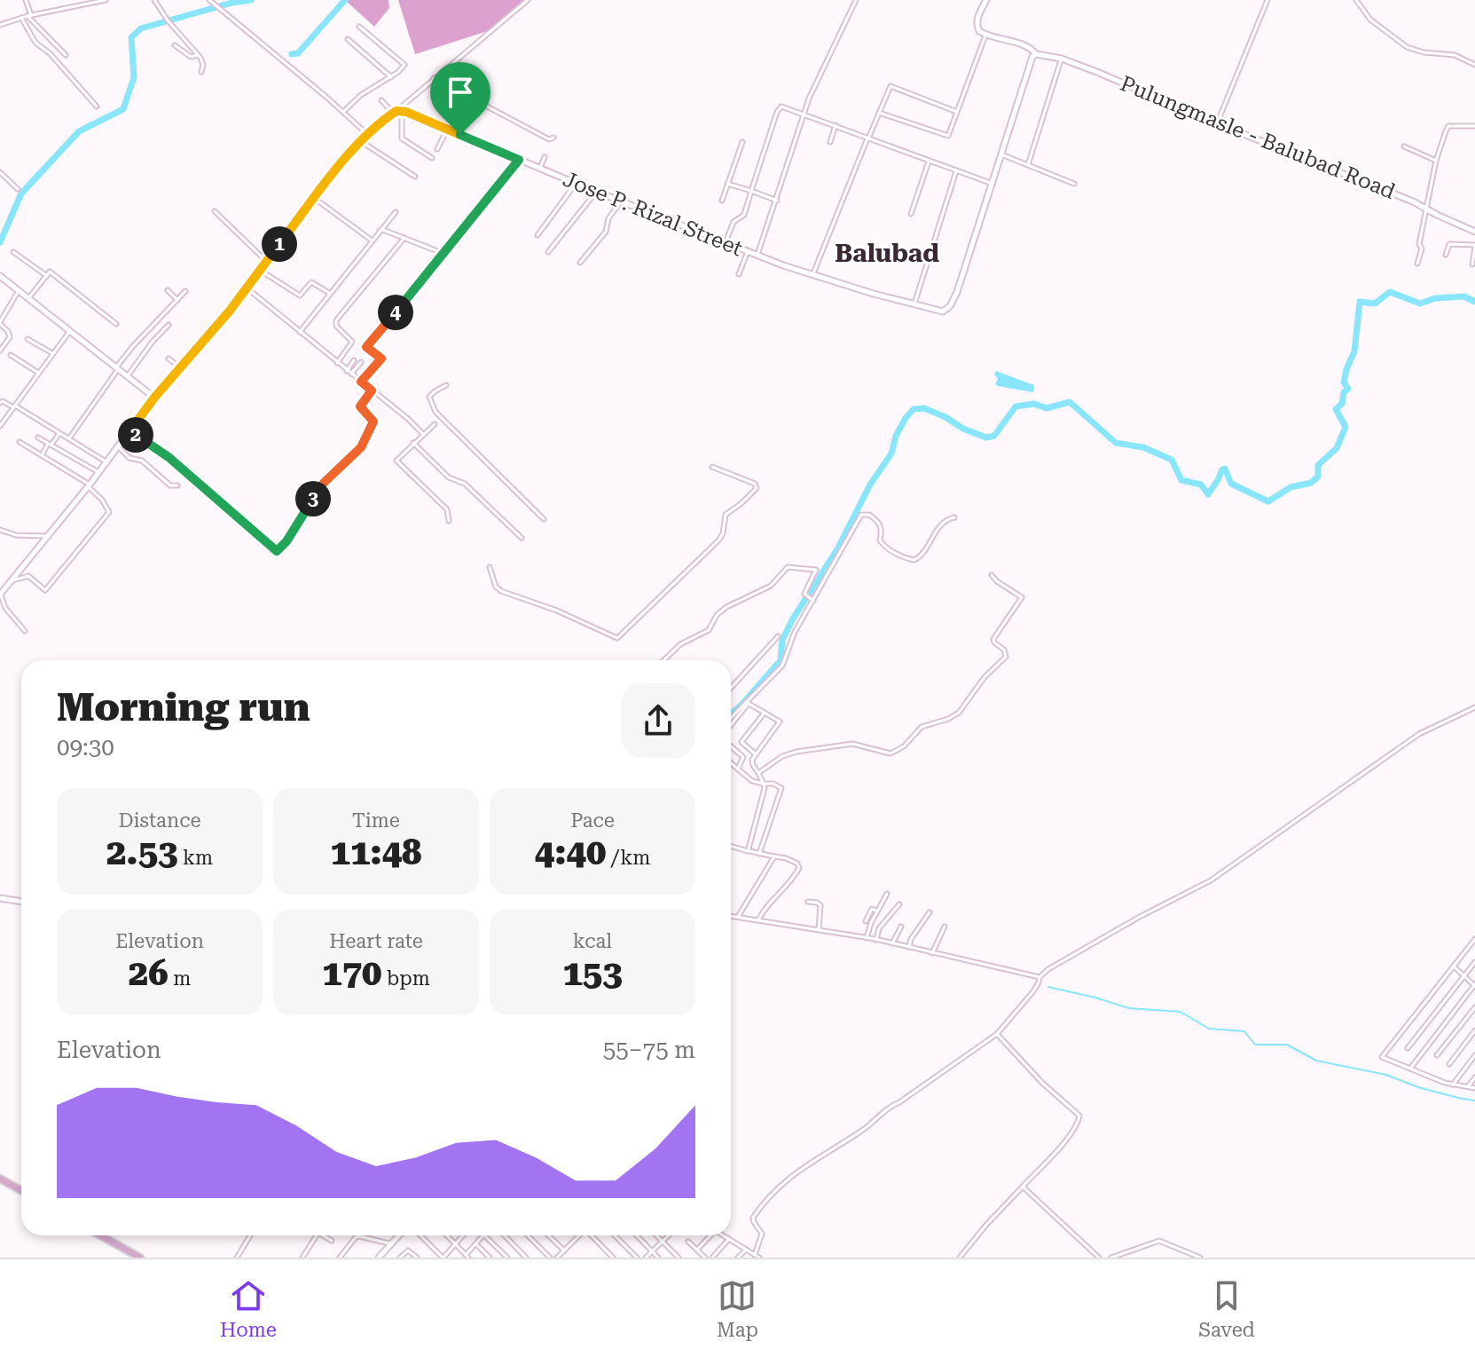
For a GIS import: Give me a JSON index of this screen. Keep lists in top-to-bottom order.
{
  "streets": {
    "street": ["Pulungmasle - Balubad Road", "Jose P. Rizal Street"]
  },
  "crossings": [
    ["Pulungmasle - Balubad Road", "Jose P. Rizal Street"]
  ],
  "districts": ["Balubad"],
  "page": {
    "pins": [
      "1",
      "4",
      "2",
      "3"
    ],
    "heading": ["Morning run", "09:30"],
    "stats": [
      ["Distance", "2.53 km"],
      ["Time", "11:48"],
      ["Pace", "4:40 /km"],
      ["Elevation", "26 m"],
      ["Heart rate", "170 bpm"],
      ["kcal", "153"]
    ],
    "chart": ["Elevation", "55–75 m"],
    "tabs": ["Home", "Map", "Saved"]
  }
}
